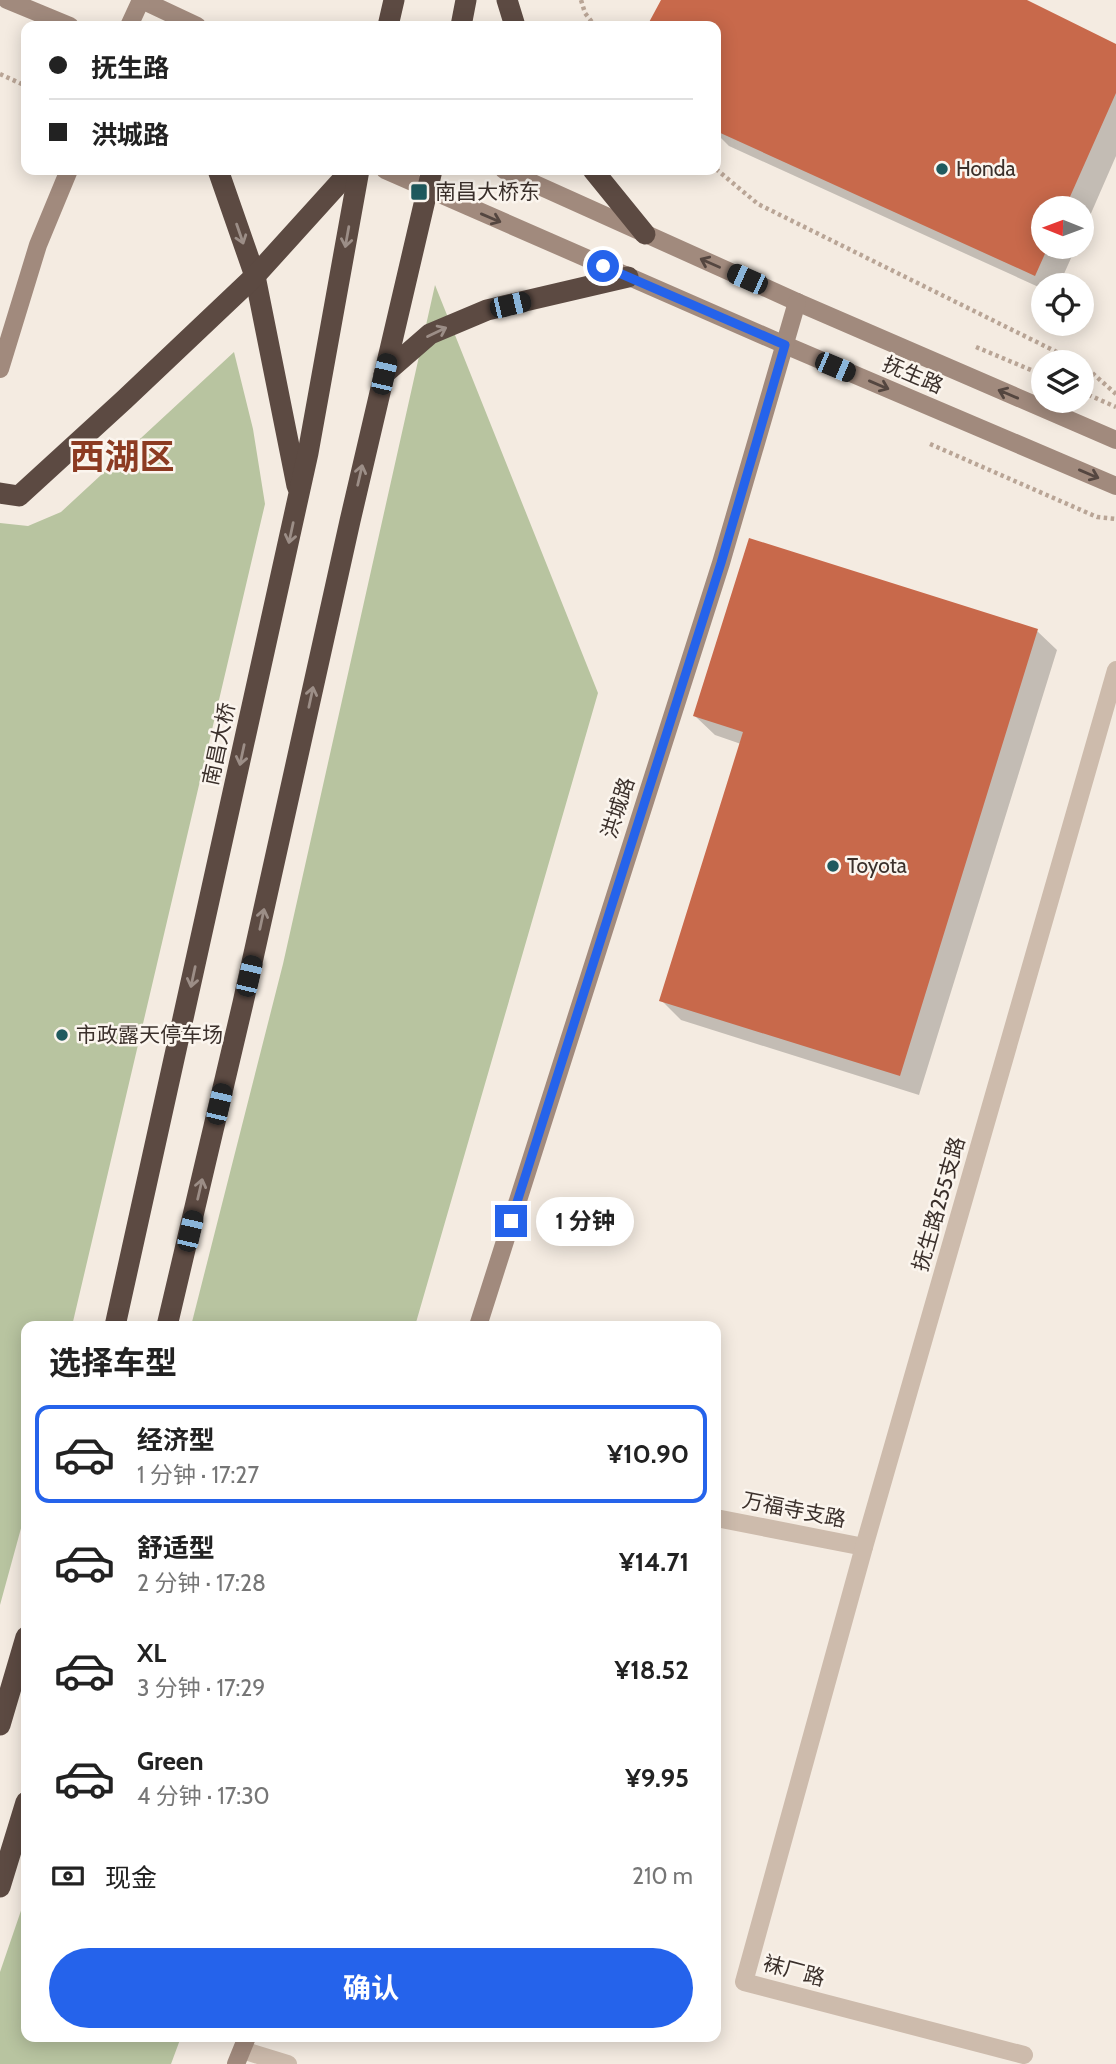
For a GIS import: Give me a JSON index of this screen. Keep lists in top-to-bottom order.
{
  "streets": {
    "highway": ["南昌大桥"],
    "main road": ["抚生路", "洪城路"],
    "street": ["抚生路255支路", "万福寺支路", "袜厂路"]
  },
  "crossings": [
    ["抚生路", "洪城路"],
    ["抚生路255支路", "万福寺支路"],
    ["抚生路255支路", "袜厂路"]
  ],
  "districts": ["西湖区"],
  "places": {
    "other": ["Honda", "Toyota", "市政露天停车场"],
    "transit": ["南昌大桥东"]
  },
  "north": "left",
  "page": {
    "banner": ["抚生路", "洪城路"],
    "bubble": "1 分钟",
    "heading": "选择车型",
    "list": [
      {
        "name": "经济型",
        "note": "1 分钟 · 17:27",
        "value": "¥10.90"
      },
      {
        "name": "舒适型",
        "note": "2 分钟 · 17:28",
        "value": "¥14.71"
      },
      {
        "name": "XL",
        "note": "3 分钟 · 17:29",
        "value": "¥18.52"
      },
      {
        "name": "Green",
        "note": "4 分钟 · 17:30",
        "value": "¥9.95"
      }
    ],
    "pay": ["现金", "210 m"],
    "buttons": "确认"
  }
}
